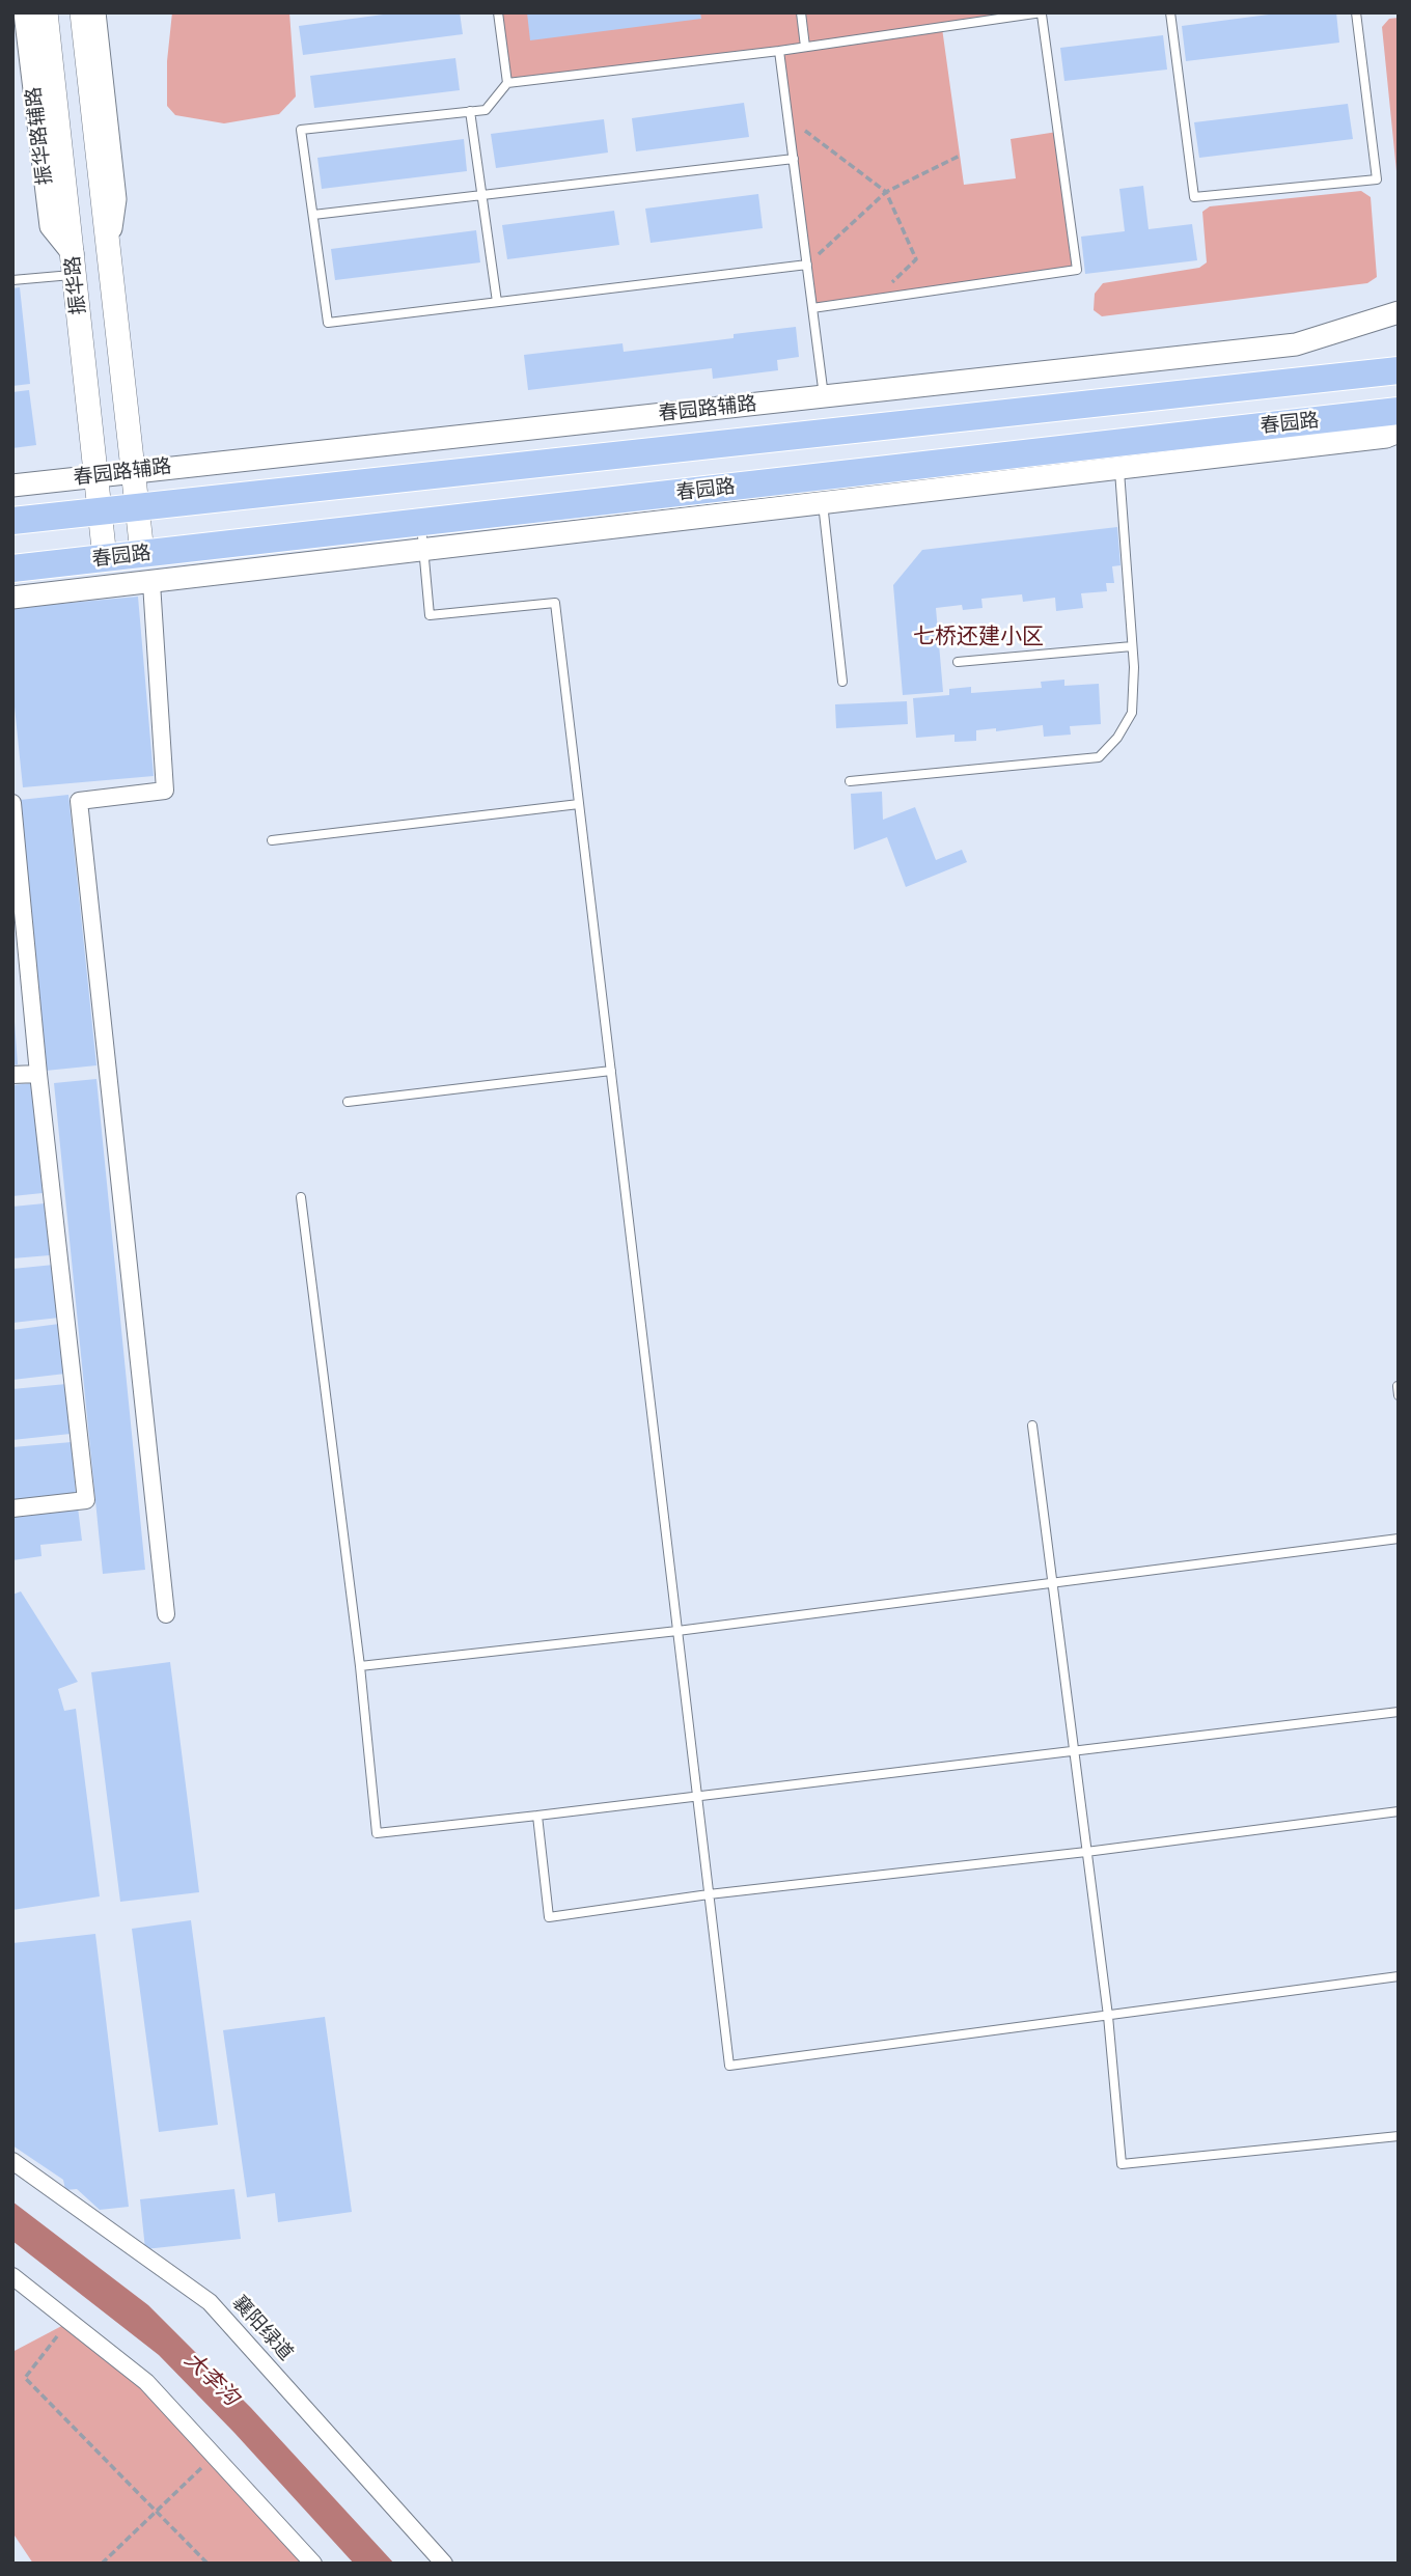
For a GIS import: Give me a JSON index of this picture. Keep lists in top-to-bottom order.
{
  "streets": {
    "main road": ["振华路", "春园路"],
    "street": ["振华路辅路", "春园路辅路", "襄阳绿道"]
  },
  "crossings": [
    ["振华路辅路", "振华路"],
    ["振华路", "春园路辅路"],
    ["振华路", "春园路"]
  ],
  "districts": ["七桥还建小区"],
  "water": ["大李沟"]
}
